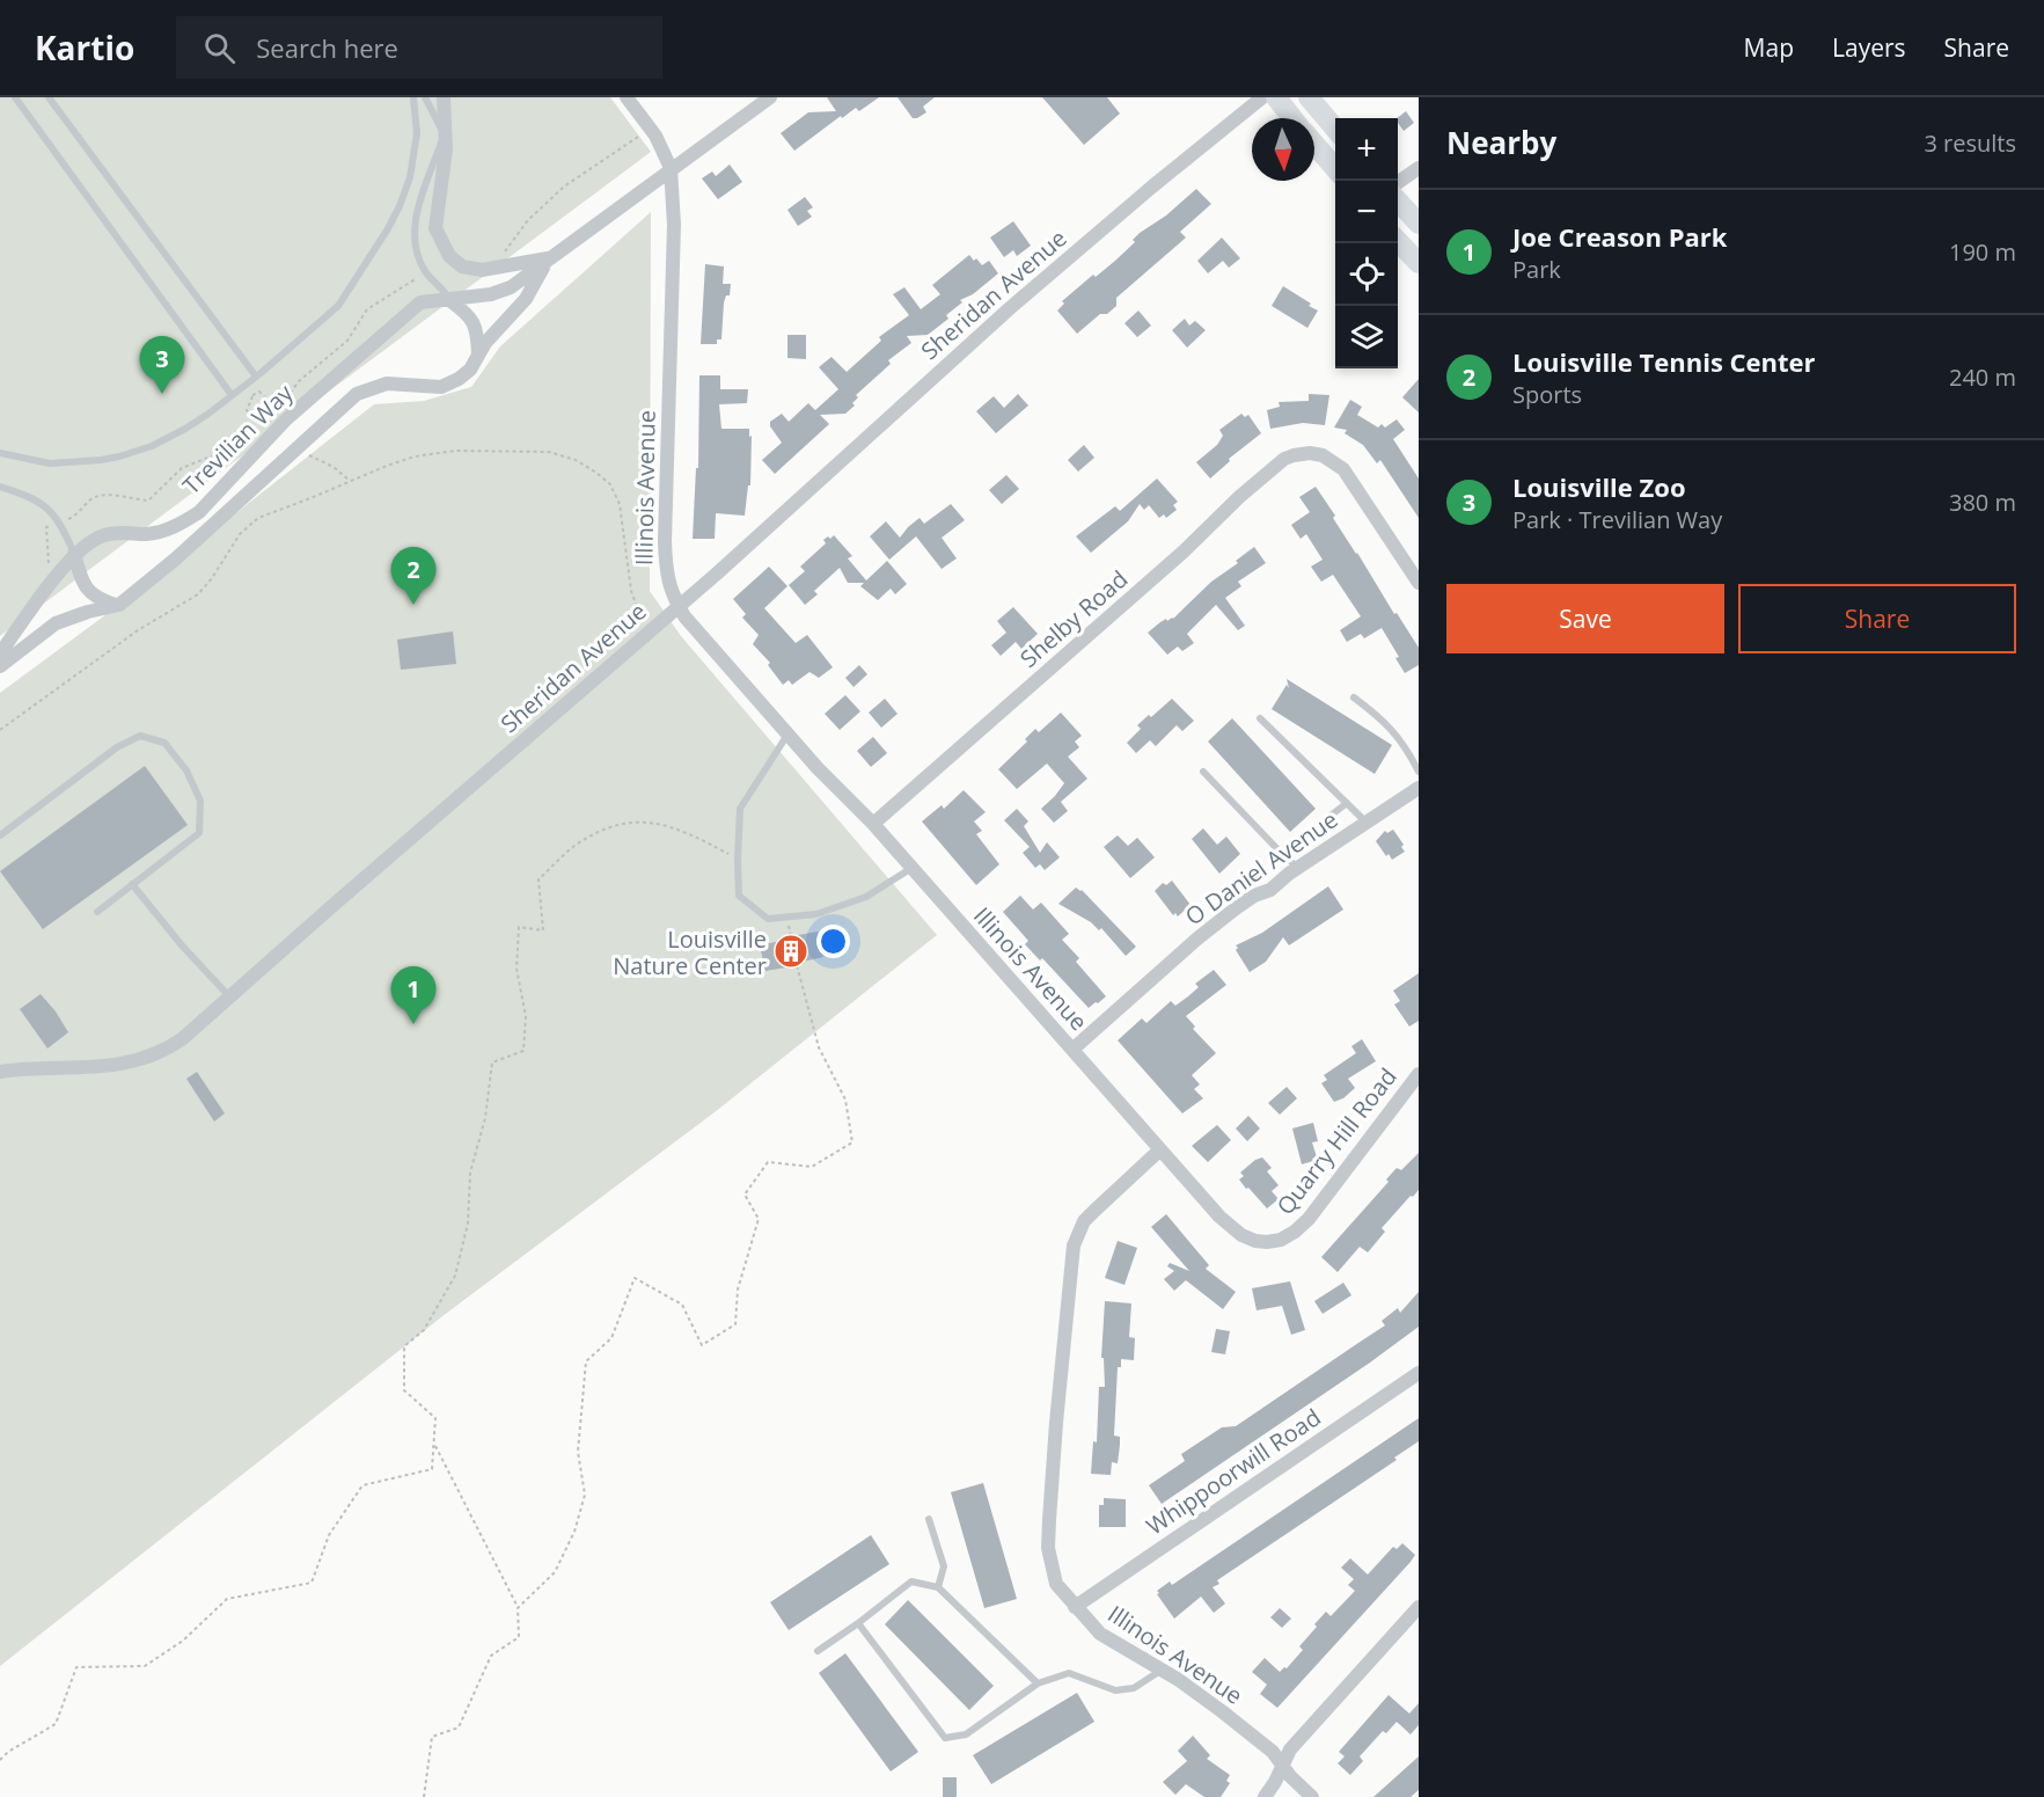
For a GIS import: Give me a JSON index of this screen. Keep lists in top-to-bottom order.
{
  "streets": {
    "street": [
      "Sheridan Avenue",
      "Trevilian Way",
      "Illinois Avenue",
      "Shelby Road",
      "O Daniel Avenue",
      "Quarry Hill Road",
      "Whippoorwill Road"
    ]
  },
  "crossings": [
    ["Sheridan Avenue", "Illinois Avenue"],
    ["Trevilian Way", "Illinois Avenue"],
    ["Illinois Avenue", "Shelby Road"],
    ["Illinois Avenue", "O Daniel Avenue"],
    ["Illinois Avenue", "Quarry Hill Road"],
    ["Illinois Avenue", "Whippoorwill Road"]
  ],
  "places": {
    "building": ["Louisville Nature Center"]
  },
  "north": "bottom",
  "page": {
    "header": "Kartio",
    "search": "Search here",
    "nav": ["Map", "Layers", "Share"],
    "heading": ["Nearby", "3 results"],
    "map_buttons": ["+", "−"],
    "list": [
      {
        "mark": "1",
        "name": "Joe Creason Park",
        "note": "Park",
        "value": "190 m"
      },
      {
        "mark": "2",
        "name": "Louisville Tennis Center",
        "note": "Sports",
        "value": "240 m"
      },
      {
        "mark": "3",
        "name": "Louisville Zoo",
        "note": "Park · Trevilian Way",
        "value": "380 m"
      }
    ],
    "pins": ["3", "2", "1"],
    "buttons": ["Save", "Share"]
  }
}
